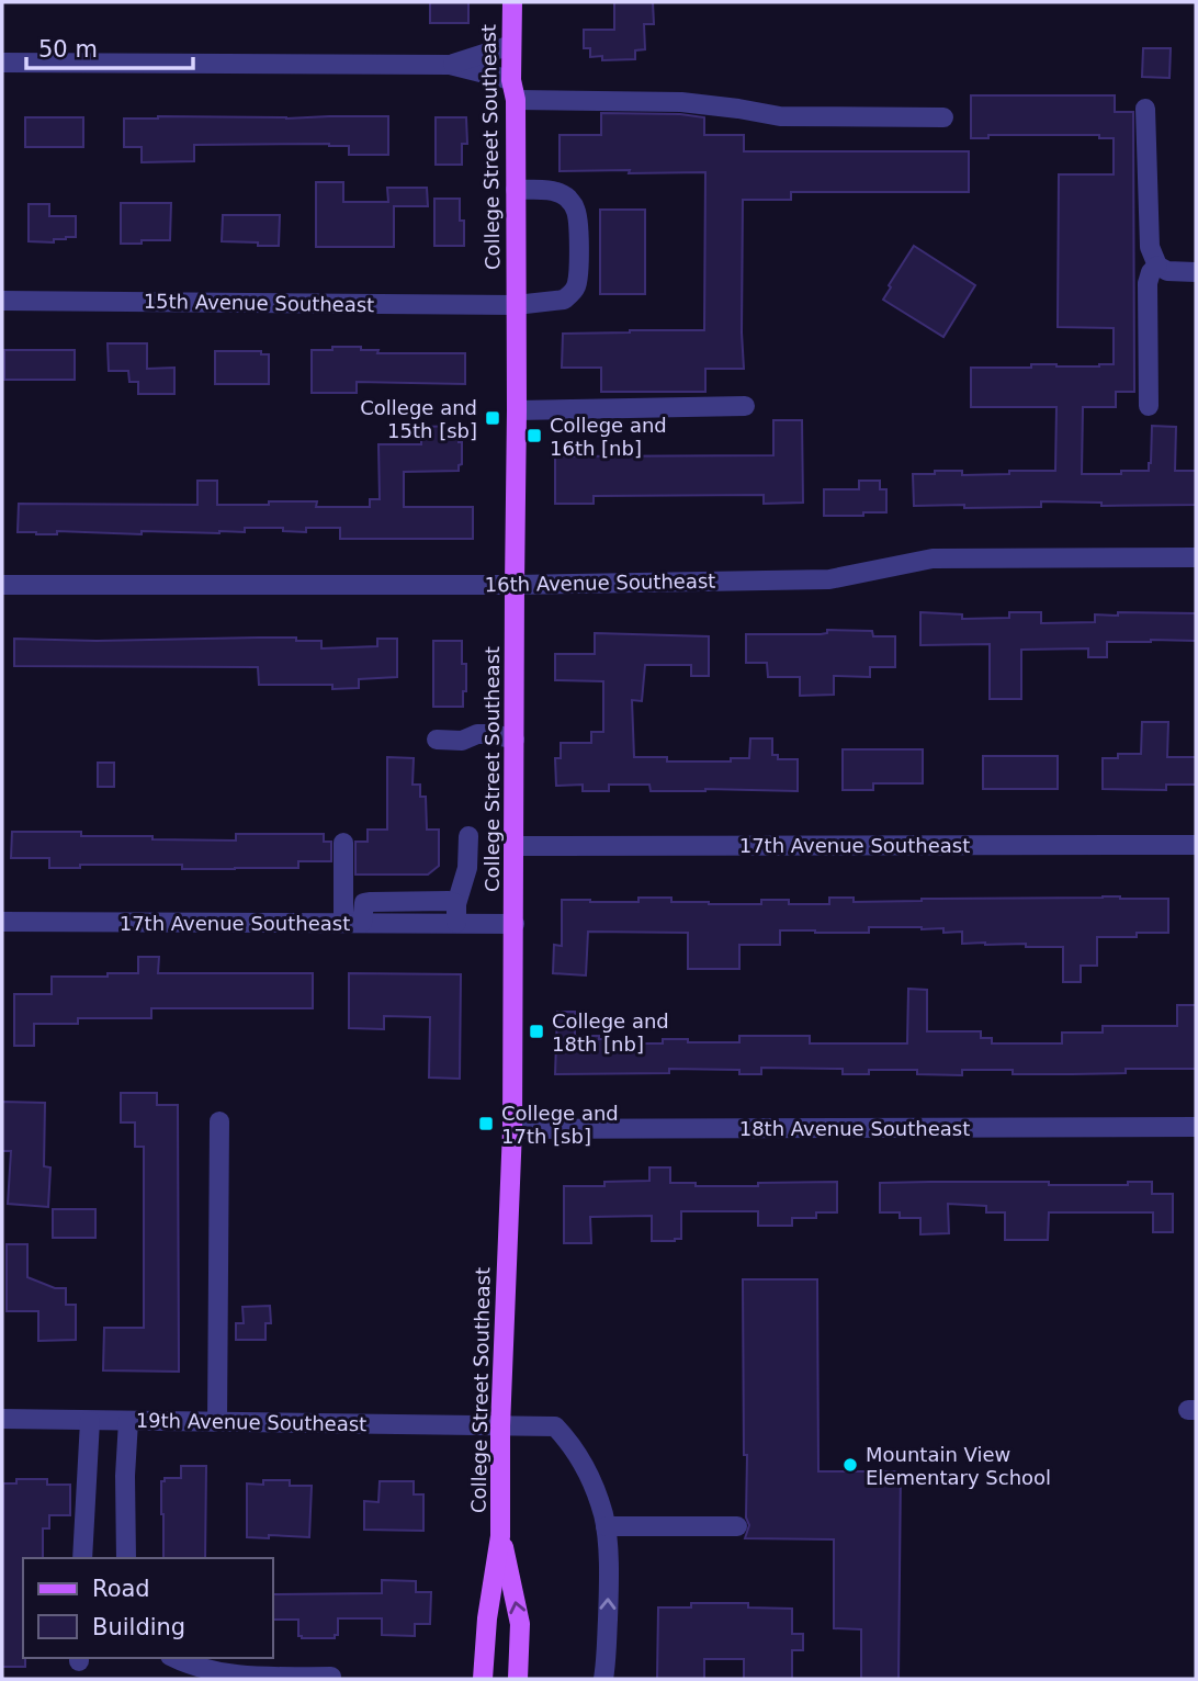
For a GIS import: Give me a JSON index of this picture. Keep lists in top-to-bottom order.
{
  "streets": {
    "main road": ["College Street Southeast"],
    "street": [
      "15th Avenue Southeast",
      "16th Avenue Southeast",
      "17th Avenue Southeast",
      "18th Avenue Southeast",
      "19th Avenue Southeast"
    ]
  },
  "crossings": [
    ["College Street Southeast", "15th Avenue Southeast"],
    ["College Street Southeast", "16th Avenue Southeast"],
    ["College Street Southeast", "17th Avenue Southeast"],
    ["College Street Southeast", "18th Avenue Southeast"],
    ["College Street Southeast", "19th Avenue Southeast"]
  ],
  "places": {
    "transit": [
      "College and 15th [sb]",
      "College and 16th [nb]",
      "College and 18th [nb]",
      "College and 17th [sb]"
    ],
    "other": ["Mountain View Elementary School"]
  },
  "legend": ["Road", "Building"],
  "scale_bar": "50 m"
}
